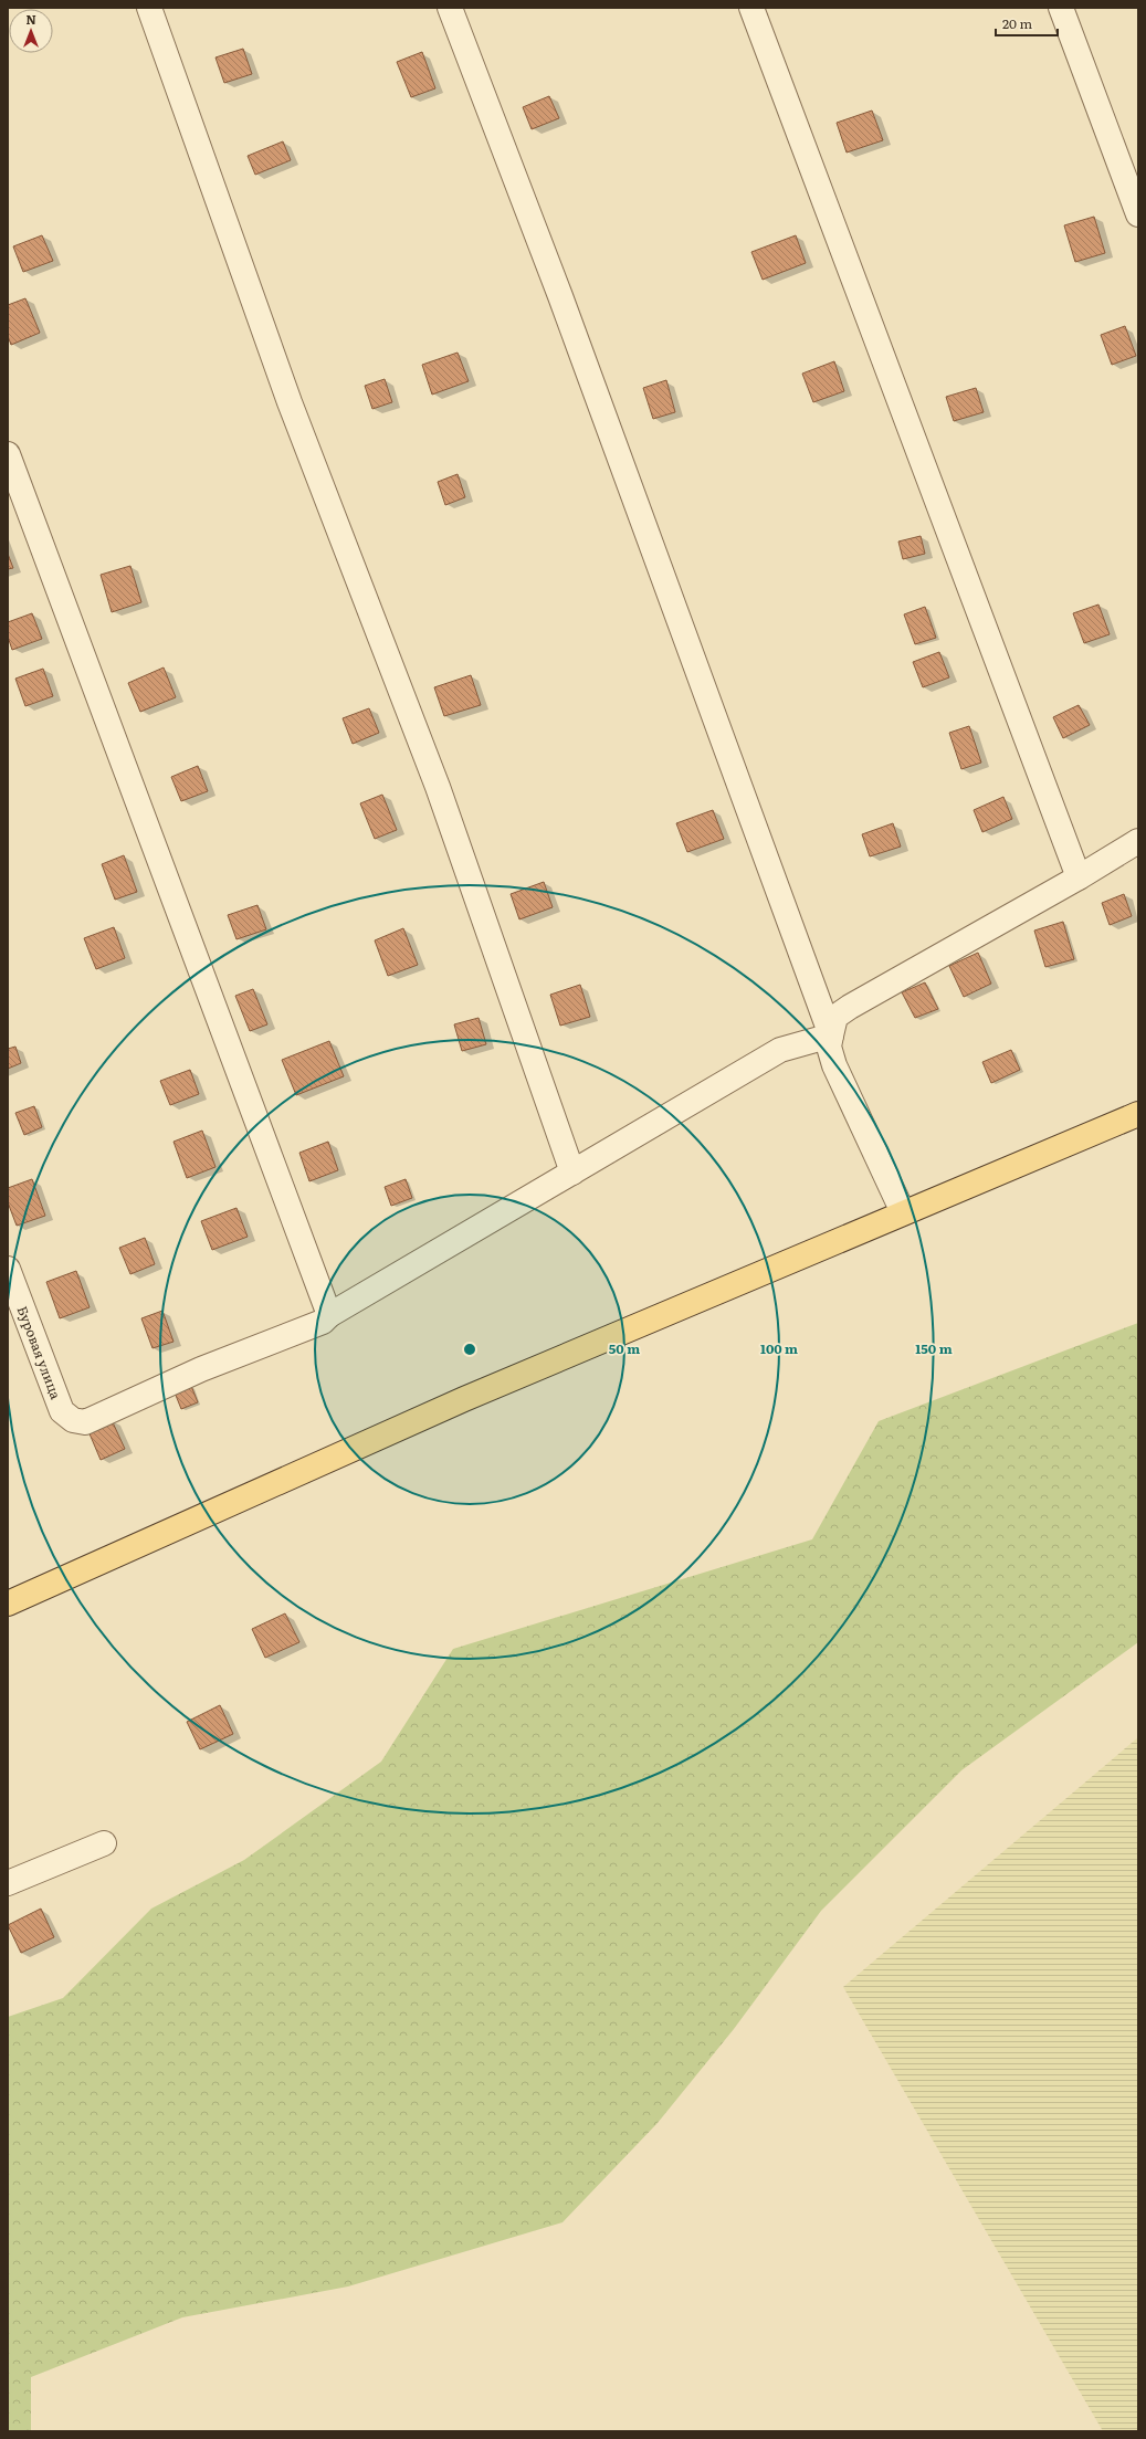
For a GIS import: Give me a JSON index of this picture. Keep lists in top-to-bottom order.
{
  "streets": {
    "street": ["Буровая улица"]
  },
  "scale_bar": "20 m",
  "north": "top",
  "rings": ["50 m", "100 m", "150 m"]
}
